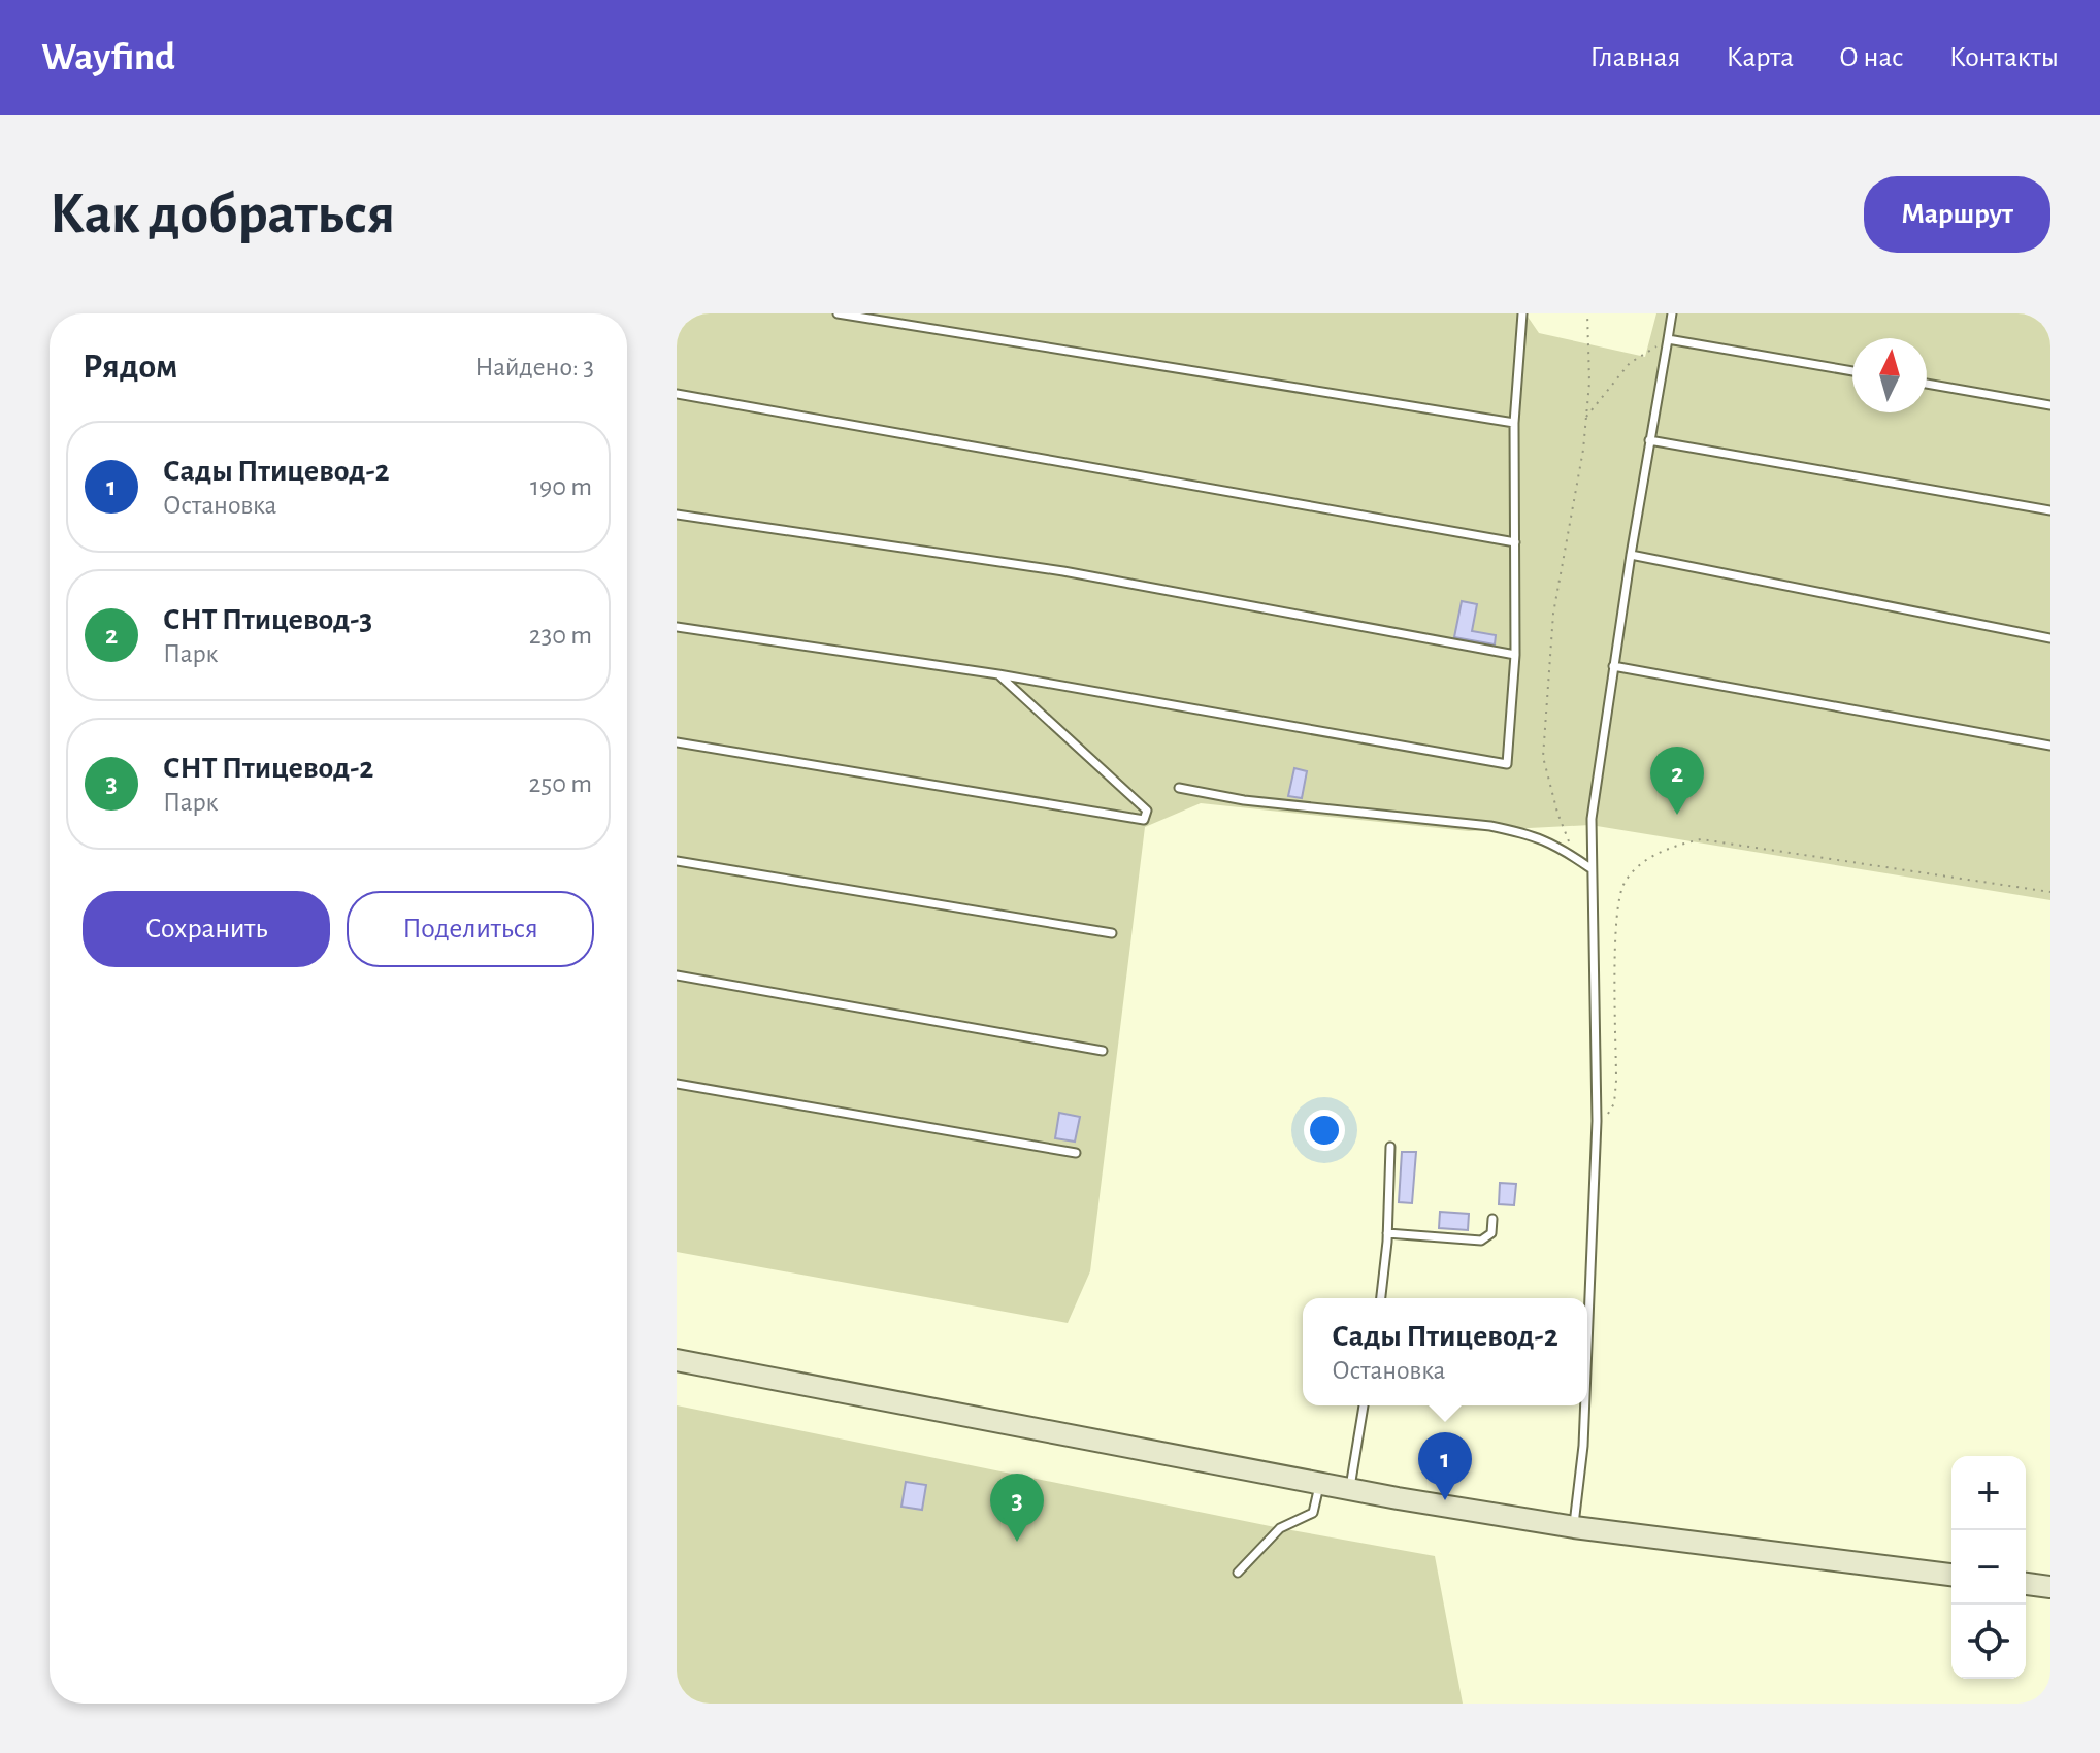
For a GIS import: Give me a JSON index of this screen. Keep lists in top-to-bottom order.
{
  "north": "top",
  "page": {
    "header": "Wayfind",
    "nav": [
      "Главная",
      "Карта",
      "О нас",
      "Контакты"
    ],
    "buttons": [
      "Маршрут",
      ["Сохранить", "Поделиться"]
    ],
    "title": "Как добраться",
    "heading": ["Рядом", "Найдено: 3"],
    "list": [
      {
        "mark": "1",
        "name": "Сады Птицевод-2",
        "note": "Остановка",
        "value": "190 m"
      },
      {
        "mark": "2",
        "name": "СНТ Птицевод-3",
        "note": "Парк",
        "value": "230 m"
      },
      {
        "mark": "3",
        "name": "СНТ Птицевод-2",
        "note": "Парк",
        "value": "250 m"
      }
    ],
    "pins": ["2", "1", "3"],
    "popup": ["Сады Птицевод-2", "Остановка"],
    "map_buttons": ["+", "−"]
  }
}
